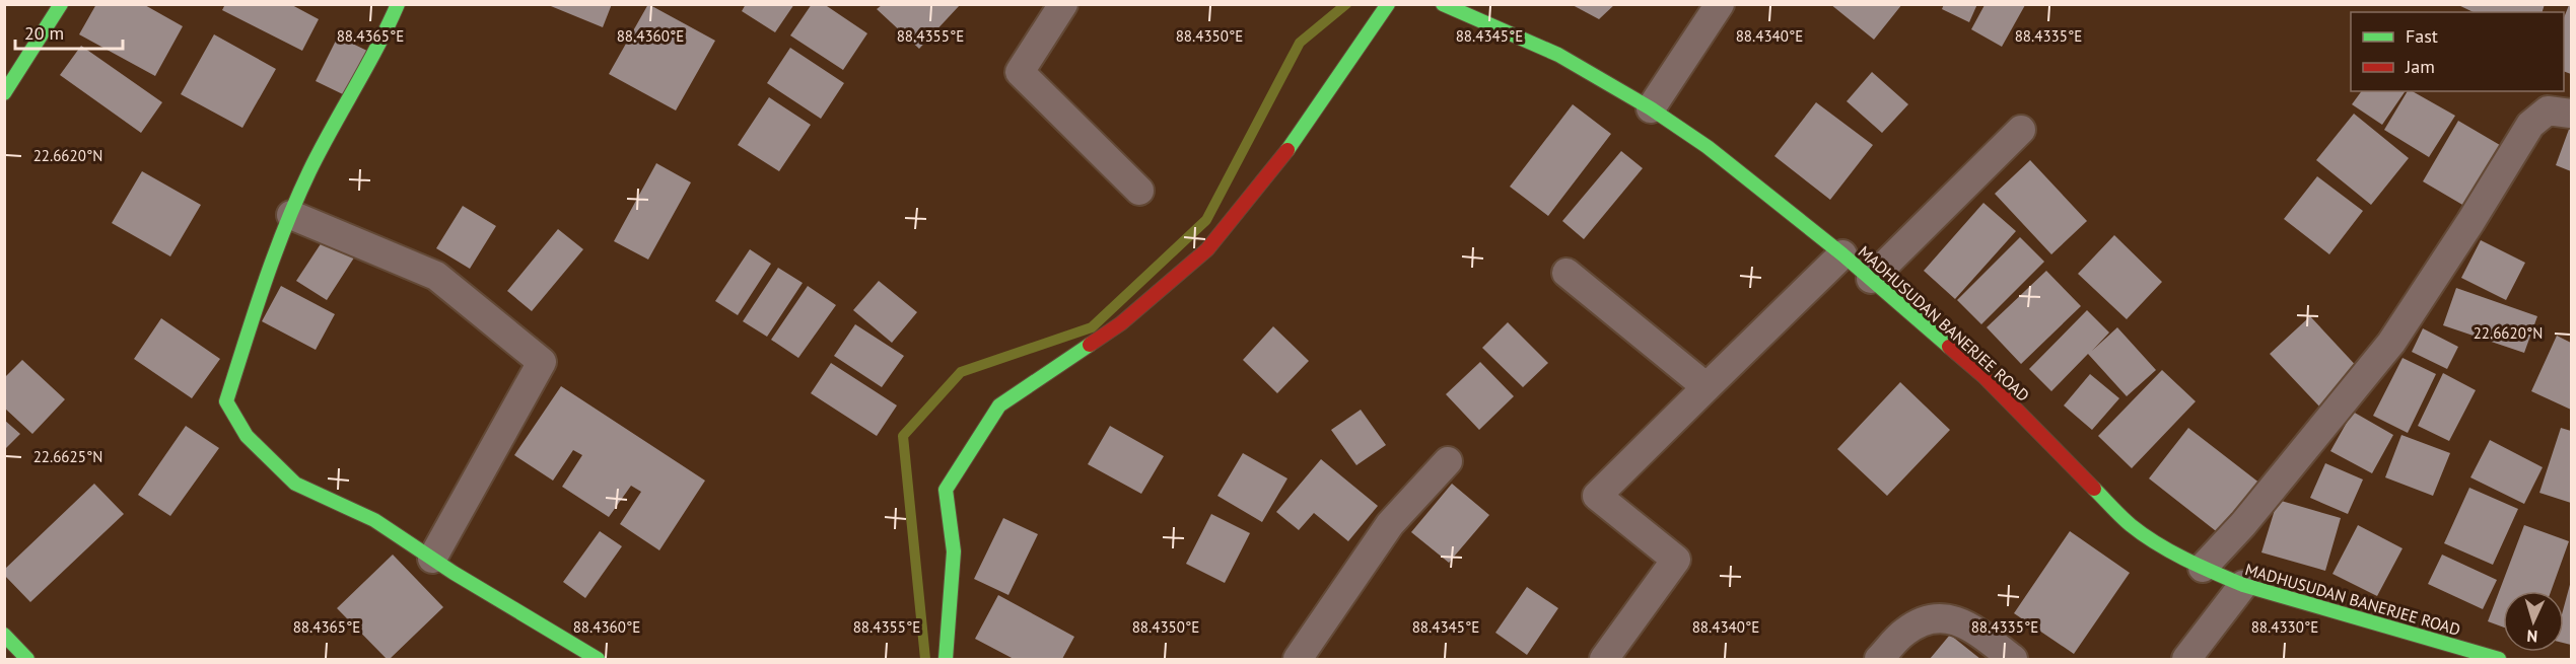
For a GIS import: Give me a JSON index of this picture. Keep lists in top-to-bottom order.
{
  "streets": {
    "street": ["MADHUSUDAN BANERJEE ROAD"]
  },
  "legend": ["Fast", "Jam"],
  "scale_bar": "20 m",
  "north": "bottom",
  "coordinates": [
    "88.4365°E",
    "88.4360°E",
    "88.4355°E",
    "88.4350°E",
    "88.4345°E",
    "88.4340°E",
    "88.4335°E",
    "22.6620°N",
    "22.6625°N",
    "88.4330°E"
  ]
}
